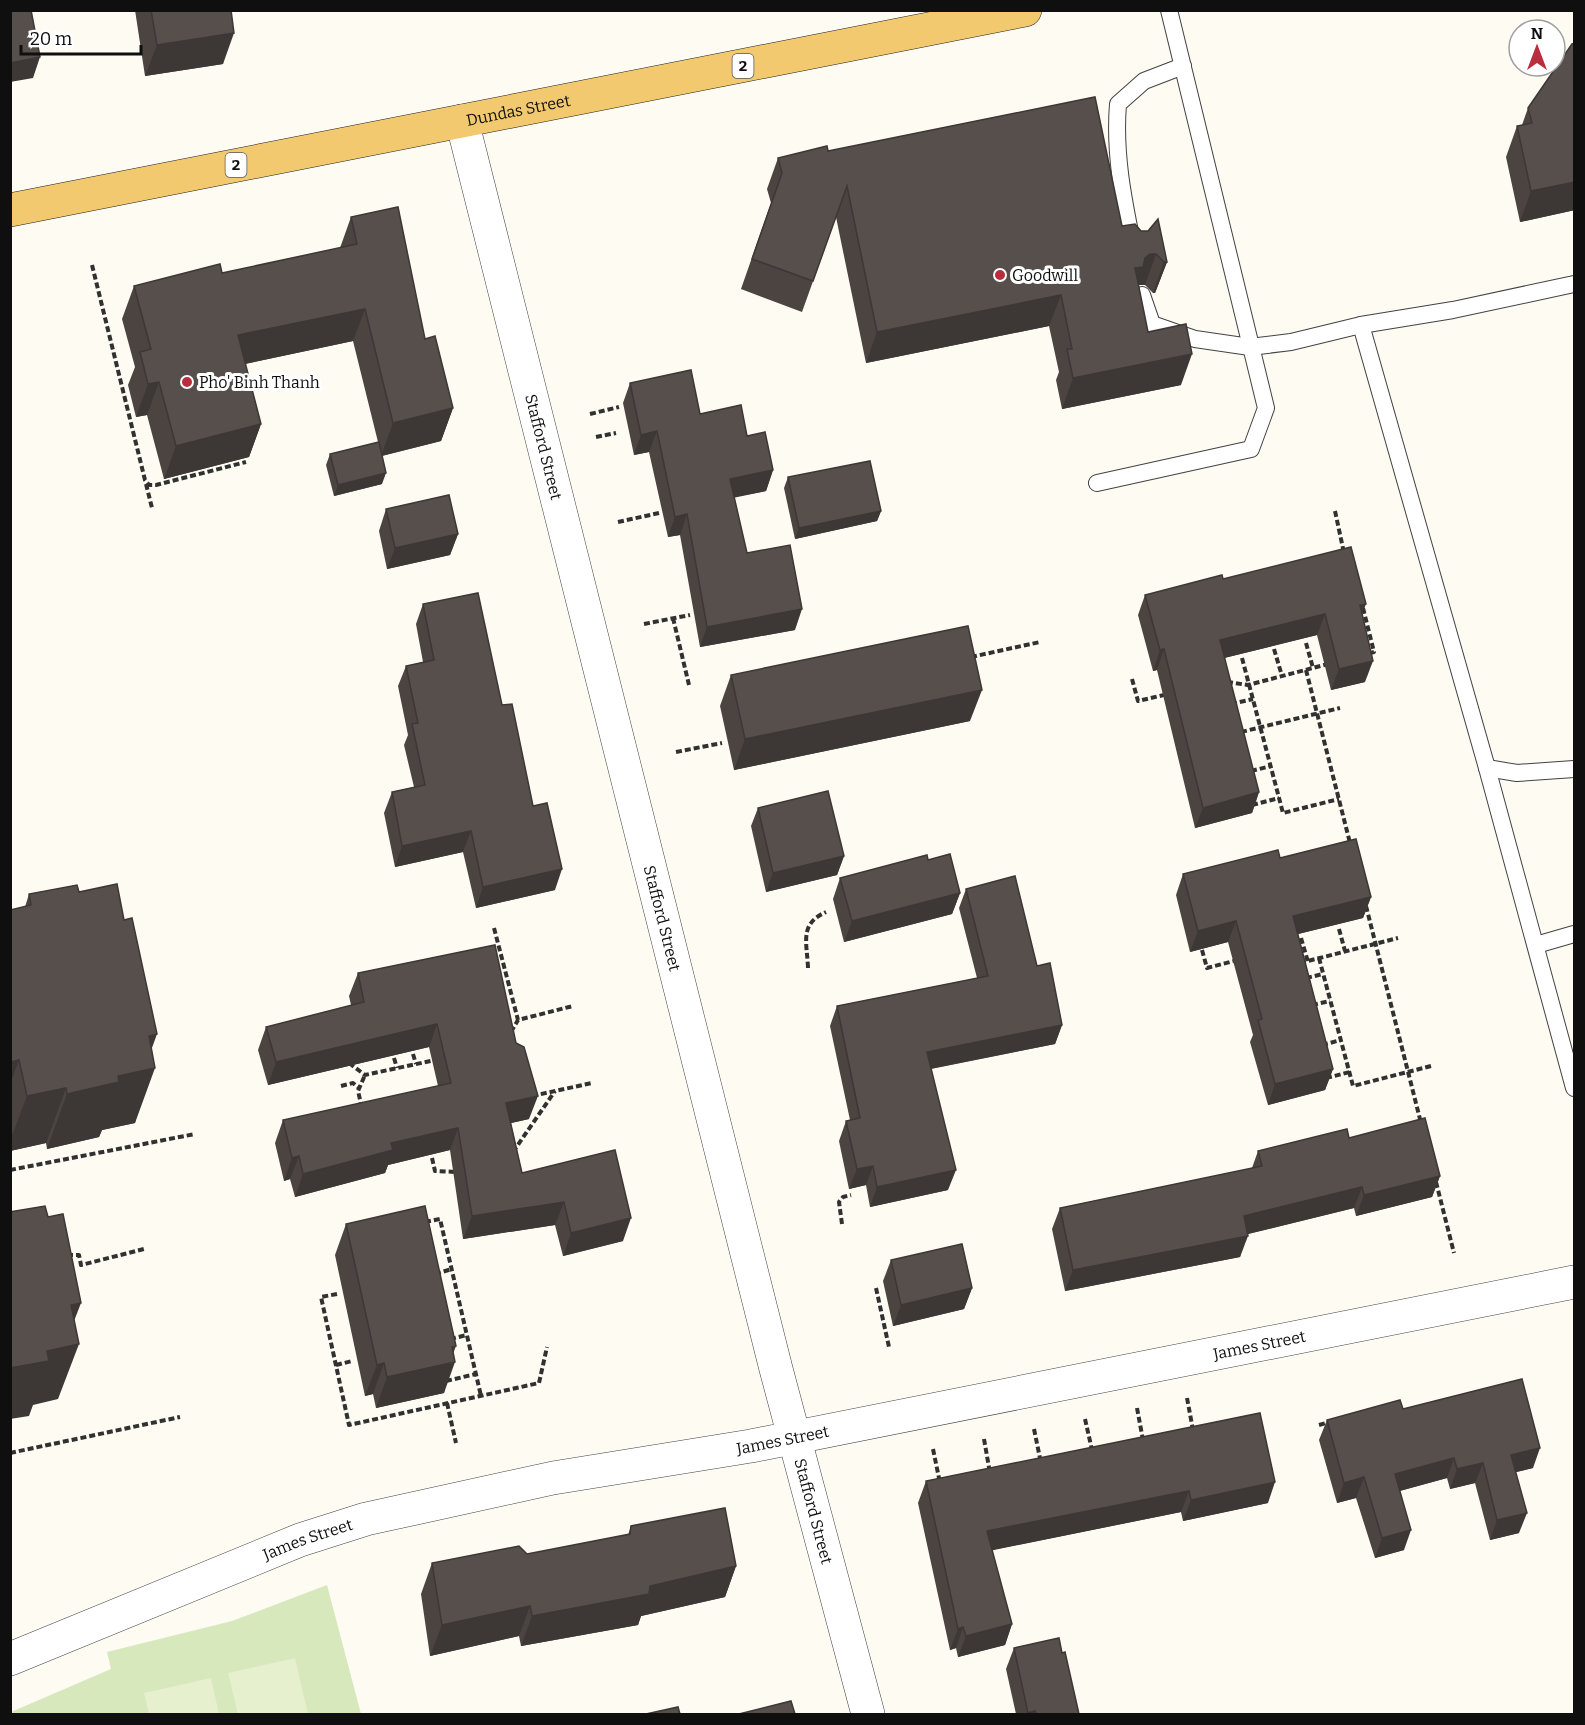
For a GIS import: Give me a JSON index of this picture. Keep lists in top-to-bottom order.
{
  "streets": {
    "main road": ["2", "Dundas Street"],
    "street": ["Stafford Street", "James Street"]
  },
  "crossings": [
    ["Dundas Street", "Stafford Street"],
    ["Stafford Street", "James Street"]
  ],
  "places": ["Goodwill", "Pho' Binh Thanh"],
  "scale_bar": "20 m",
  "north": "top"
}
